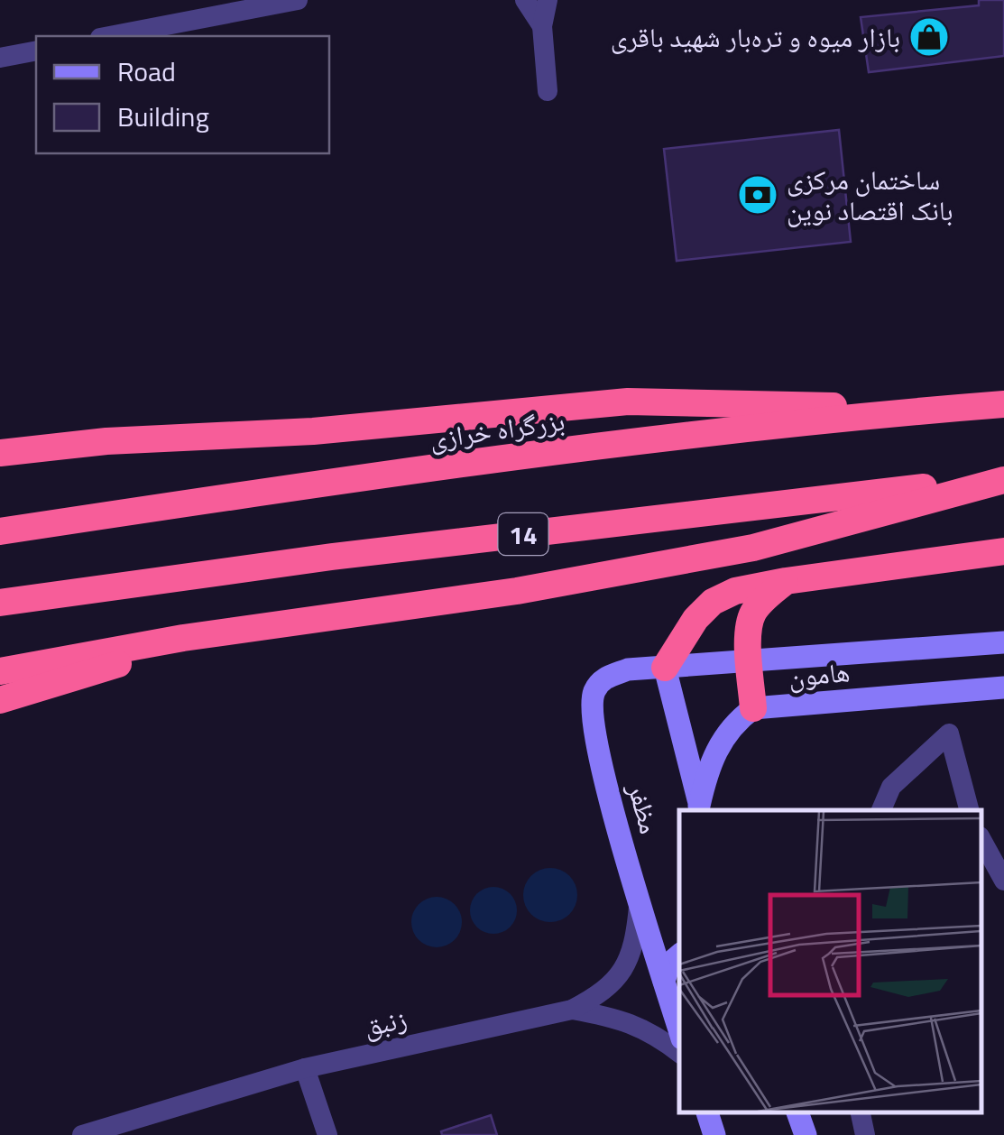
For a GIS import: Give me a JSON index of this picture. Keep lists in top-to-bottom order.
{
  "streets": {
    "highway": ["بزرگراه خرازی", "14"],
    "street": ["هامون", "مظفر", "زنبق"]
  },
  "crossings": [
    ["هامون", "مظفر"],
    ["مظفر", "زنبق"]
  ],
  "places": {
    "shop": ["بازار میوه و تره‌بار شهید باقری"],
    "bank": ["ساختمان مرکزی بانک اقتصاد نوین"]
  },
  "legend": ["Road", "Building"]
}
